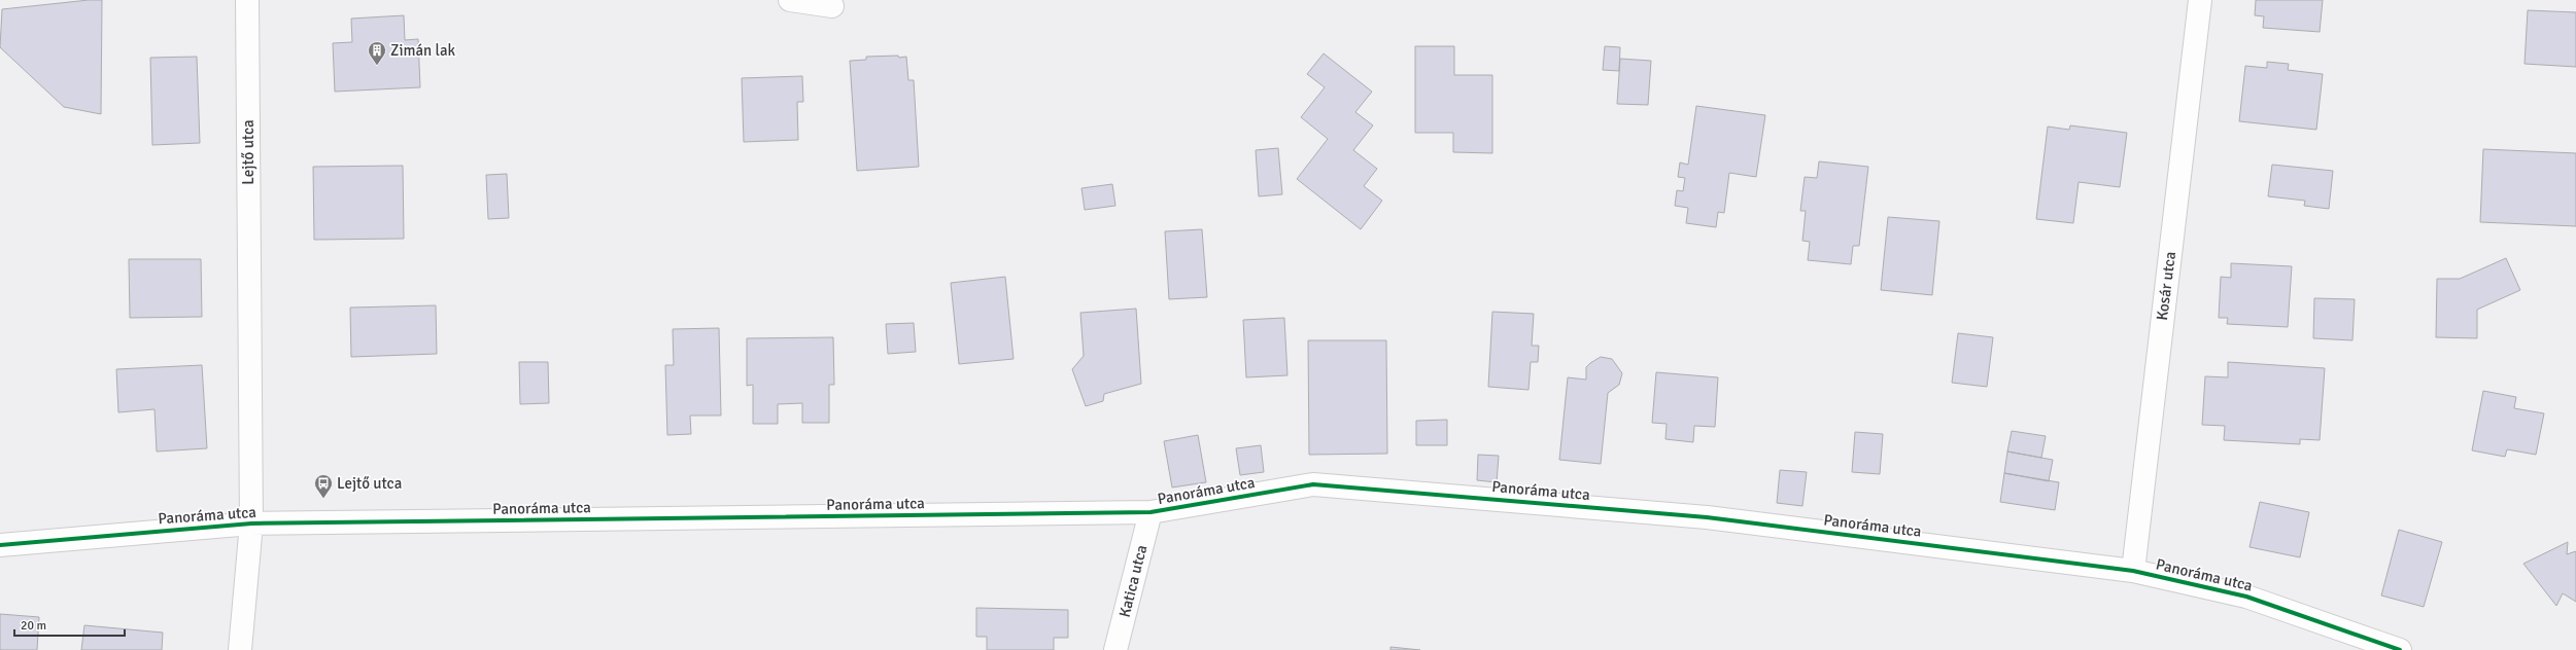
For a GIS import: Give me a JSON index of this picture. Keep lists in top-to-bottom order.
{
  "streets": {
    "street": [
      "Lejtő utca",
      "Kosár utca",
      "Panoráma utca",
      "Katica utca"
    ]
  },
  "crossings": [
    ["Lejtő utca", "Panoráma utca"],
    ["Kosár utca", "Panoráma utca"],
    ["Panoráma utca", "Katica utca"]
  ],
  "places": {
    "building": ["Zimán lak"],
    "bus stop": ["Lejtő utca"]
  },
  "scale_bar": "20 m"
}
